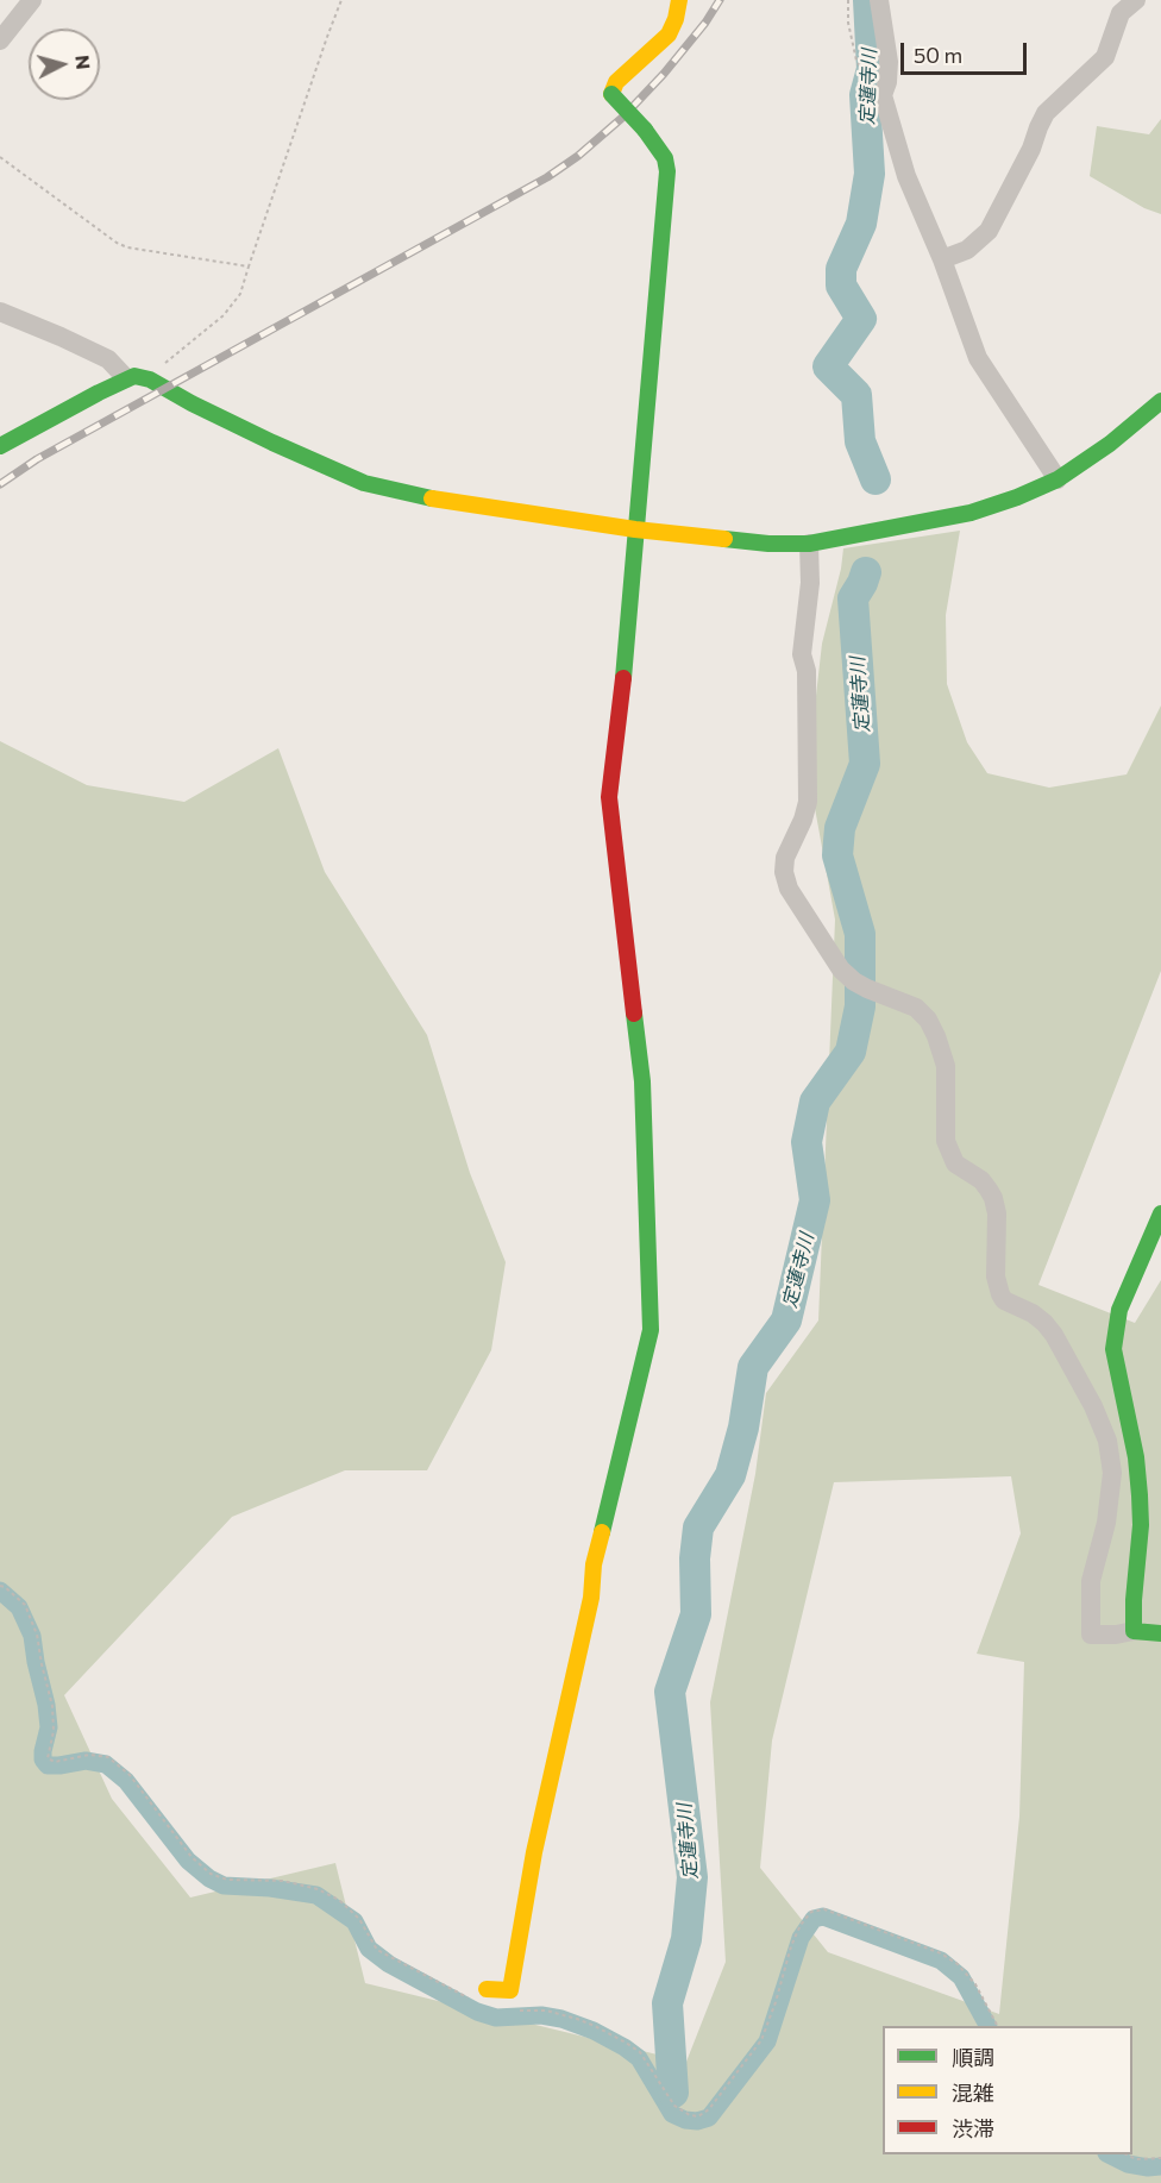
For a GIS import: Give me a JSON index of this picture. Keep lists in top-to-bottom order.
{
  "water": ["定蓮寺川"],
  "legend": ["順調", "混雑", "渋滞"],
  "scale_bar": "50 m",
  "north": "right"
}
